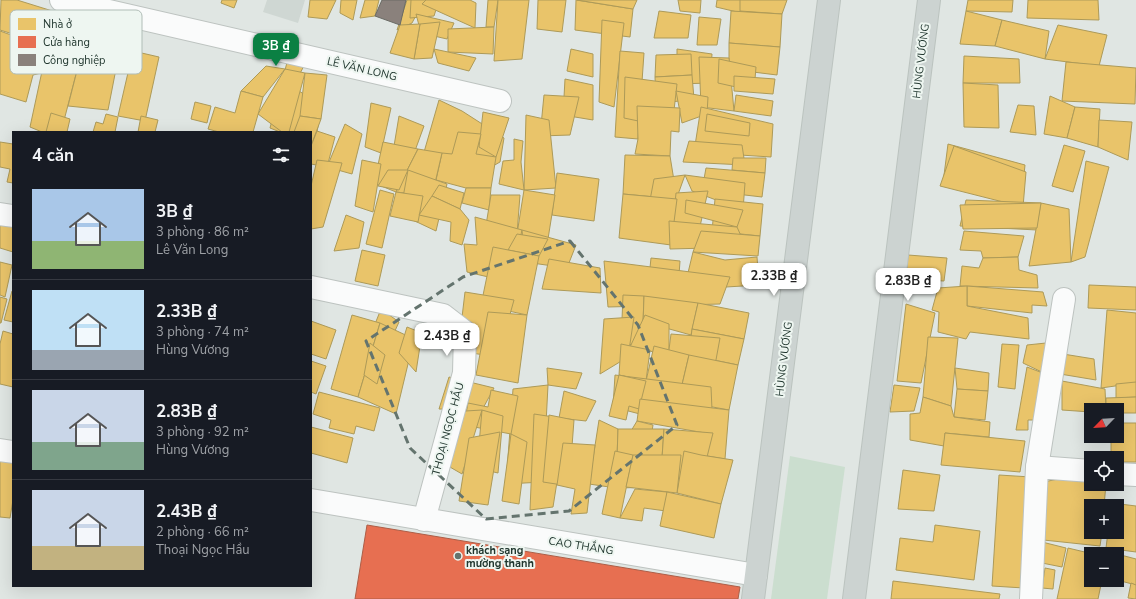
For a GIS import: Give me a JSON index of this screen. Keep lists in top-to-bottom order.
{
  "streets": {
    "main road": ["HÙNG VƯƠNG"],
    "street": ["LÊ VĂN LONG", "THOẠI NGỌC HẦU", "CAO THẮNG"]
  },
  "crossings": [
    ["HÙNG VƯƠNG", "CAO THẮNG"],
    ["THOẠI NGỌC HẦU", "CAO THẮNG"]
  ],
  "places": ["khách sạng mường thanh"],
  "legend": ["Nhà ở", "Cửa hàng", "Công nghiệp"],
  "north": "bottom left",
  "page": {
    "price": [
      "3B ₫",
      "2.33B ₫",
      "2.83B ₫",
      "2.43B ₫"
    ],
    "heading": "4 căn",
    "list": [
      {
        "name": "3B ₫",
        "note": "3 phòng · 86 m² · Lê Văn Long"
      },
      {
        "name": "2.33B ₫",
        "note": "3 phòng · 74 m² · Hùng Vương"
      },
      {
        "name": "2.83B ₫",
        "note": "3 phòng · 92 m² · Hùng Vương"
      },
      {
        "name": "2.43B ₫",
        "note": "2 phòng · 66 m² · Thoại Ngọc Hầu"
      }
    ],
    "map_buttons": ["+", "−"]
  }
}
